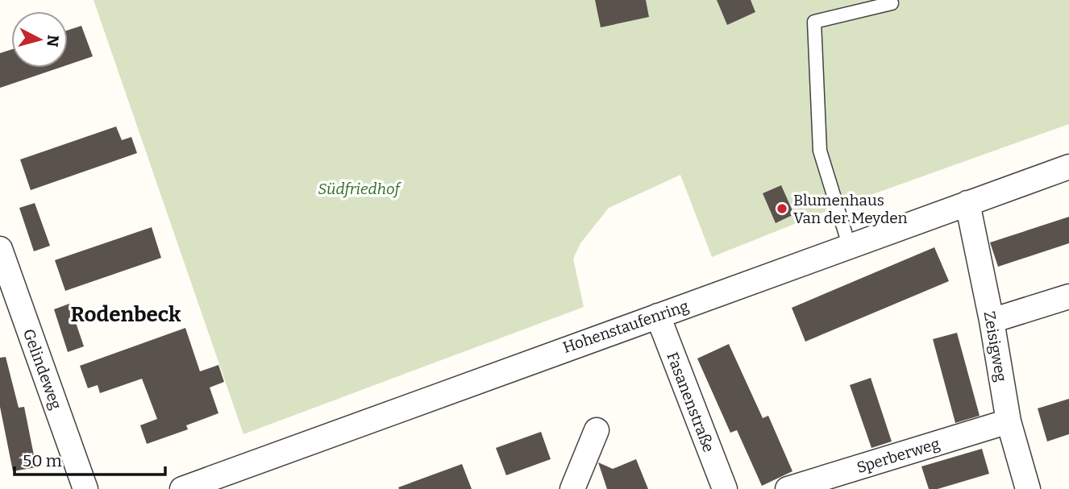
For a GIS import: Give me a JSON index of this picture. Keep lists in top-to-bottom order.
{
  "streets": {
    "street": [
      "Hohenstaufenring",
      "Zeisigweg",
      "Gelindeweg",
      "Fasanenstraße",
      "Sperberweg"
    ]
  },
  "crossings": [
    ["Hohenstaufenring", "Zeisigweg"],
    ["Hohenstaufenring", "Fasanenstraße"],
    ["Zeisigweg", "Sperberweg"]
  ],
  "districts": ["Rodenbeck"],
  "parks": ["Südfriedhof"],
  "places": ["Blumenhaus Van der Meyden"],
  "scale_bar": "50 m",
  "north": "right"
}
